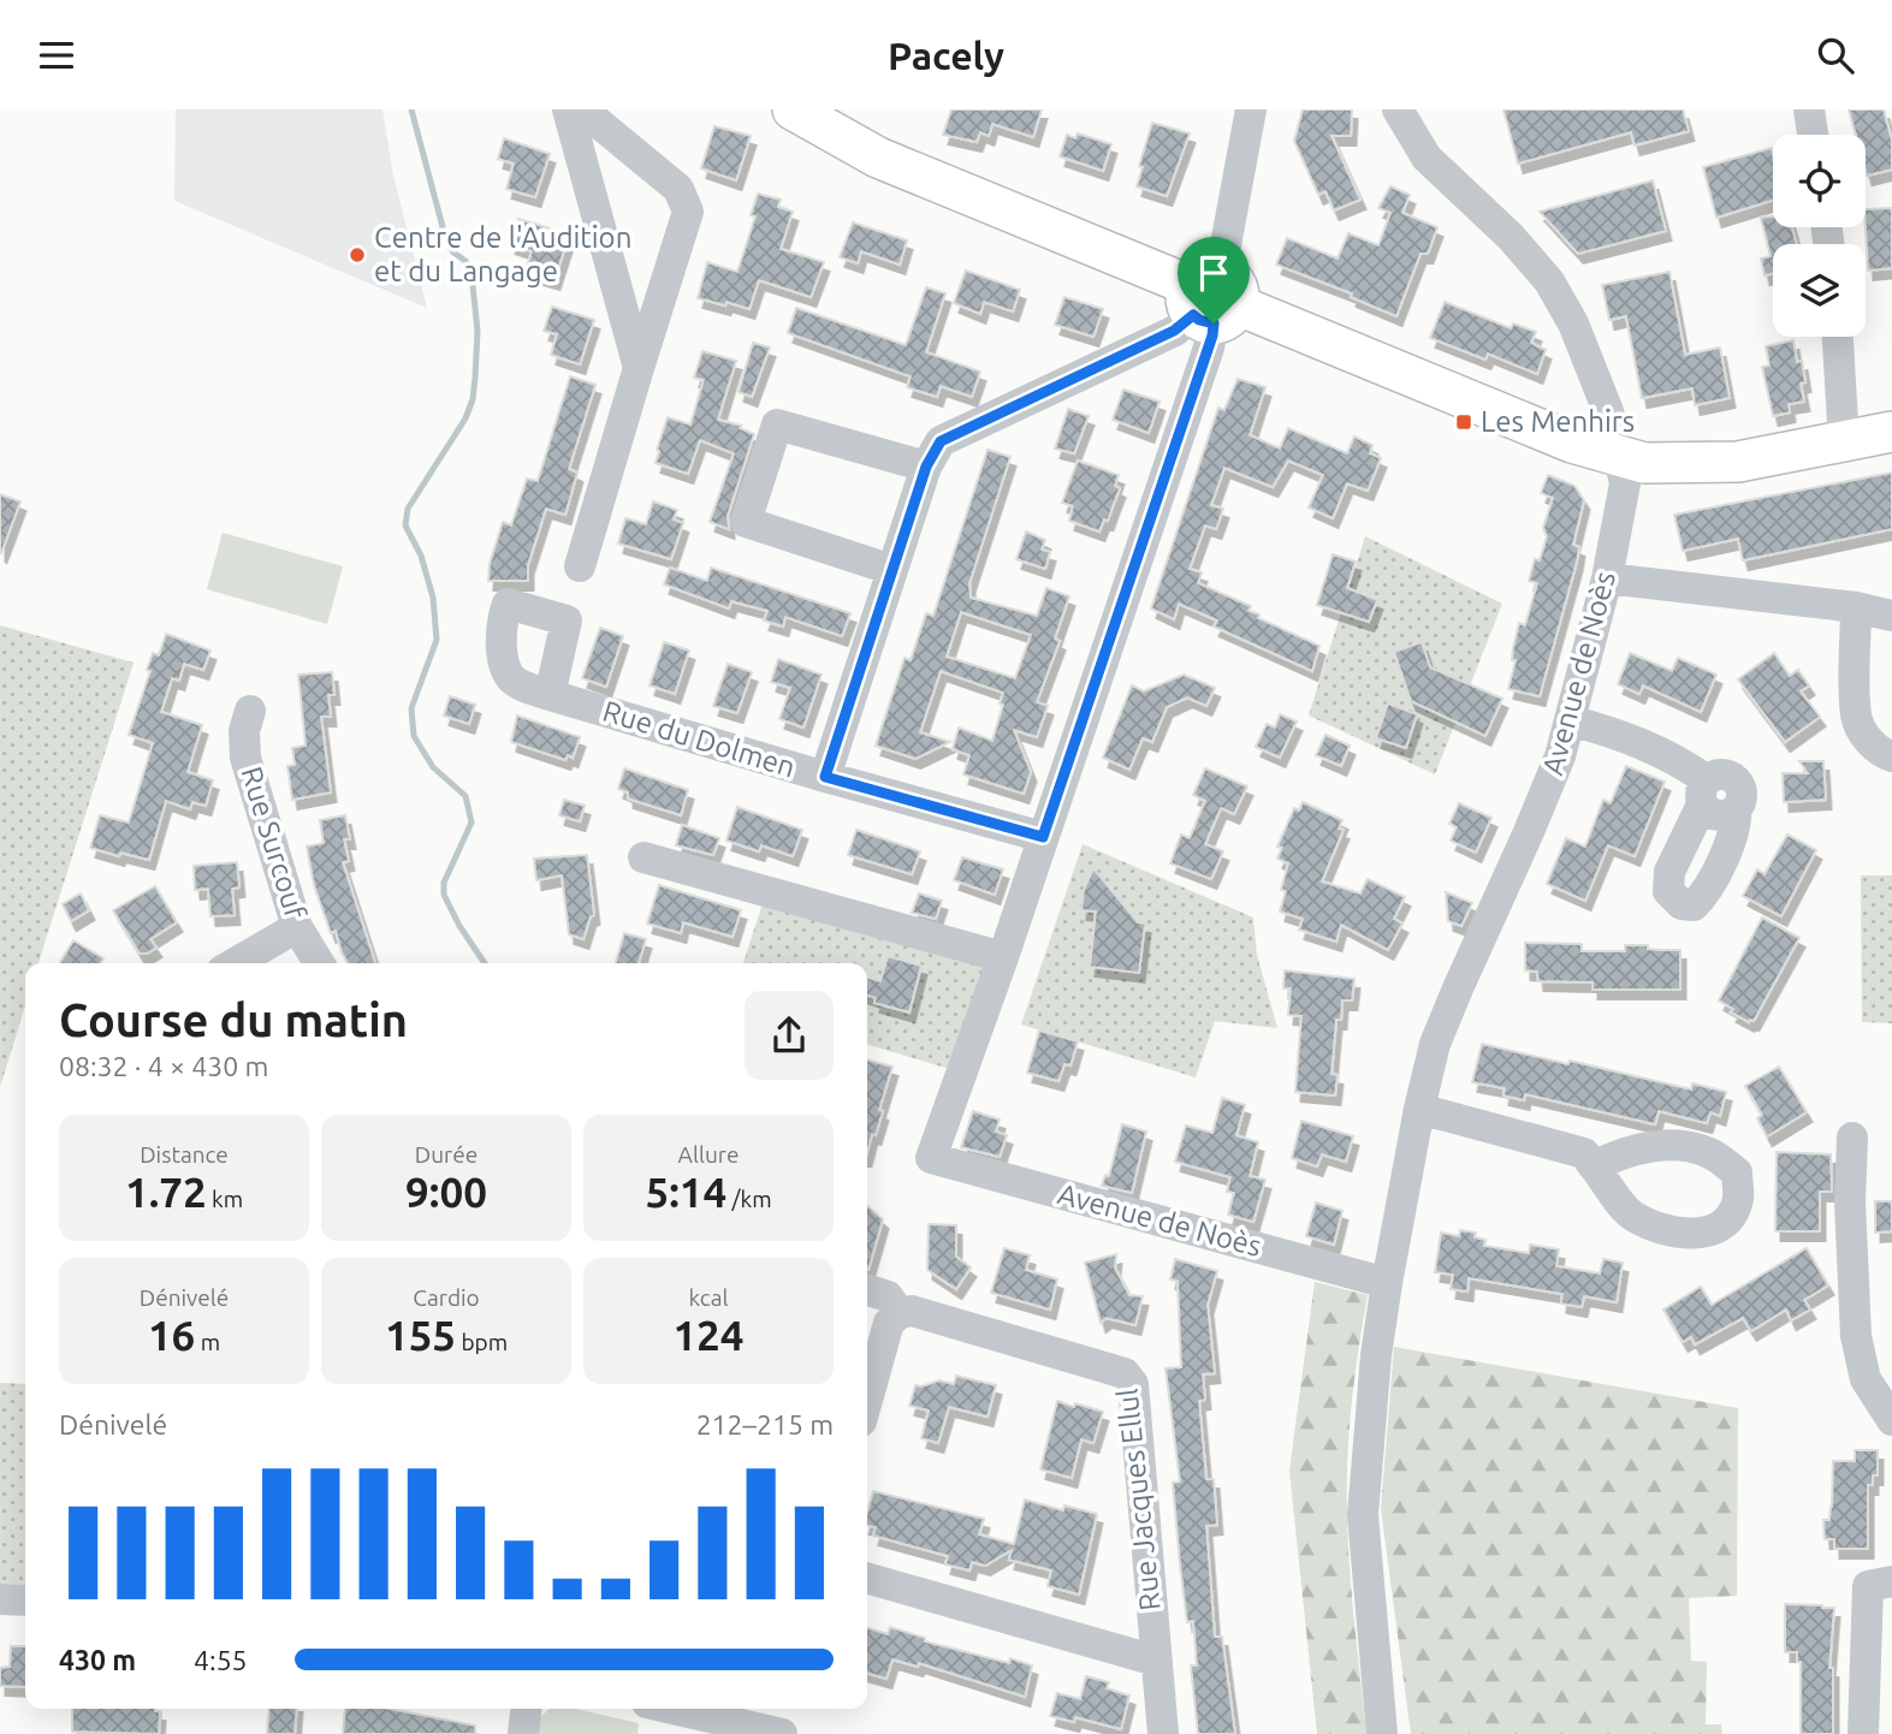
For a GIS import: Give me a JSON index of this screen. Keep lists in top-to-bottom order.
{
  "streets": {
    "street": [
      "Avenue de Noès",
      "Rue du Dolmen",
      "Rue Surcouf",
      "Rue Jacques Ellul"
    ]
  },
  "places": {
    "other": ["Centre de l'Audition et du Langage"],
    "transit": ["Les Menhirs"]
  },
  "page": {
    "header": "Pacely",
    "heading": ["Course du matin", "08:32 · 4 × 430 m"],
    "stats": [
      ["Distance", "1.72 km"],
      ["Durée", "9:00"],
      ["Allure", "5:14 /km"],
      ["Dénivelé", "16 m"],
      ["Cardio", "155 bpm"],
      ["kcal", "124"]
    ],
    "chart": ["Dénivelé", "212–215 m"],
    "list": [
      {
        "name": "430 m",
        "note": "4:55"
      }
    ]
  }
}
